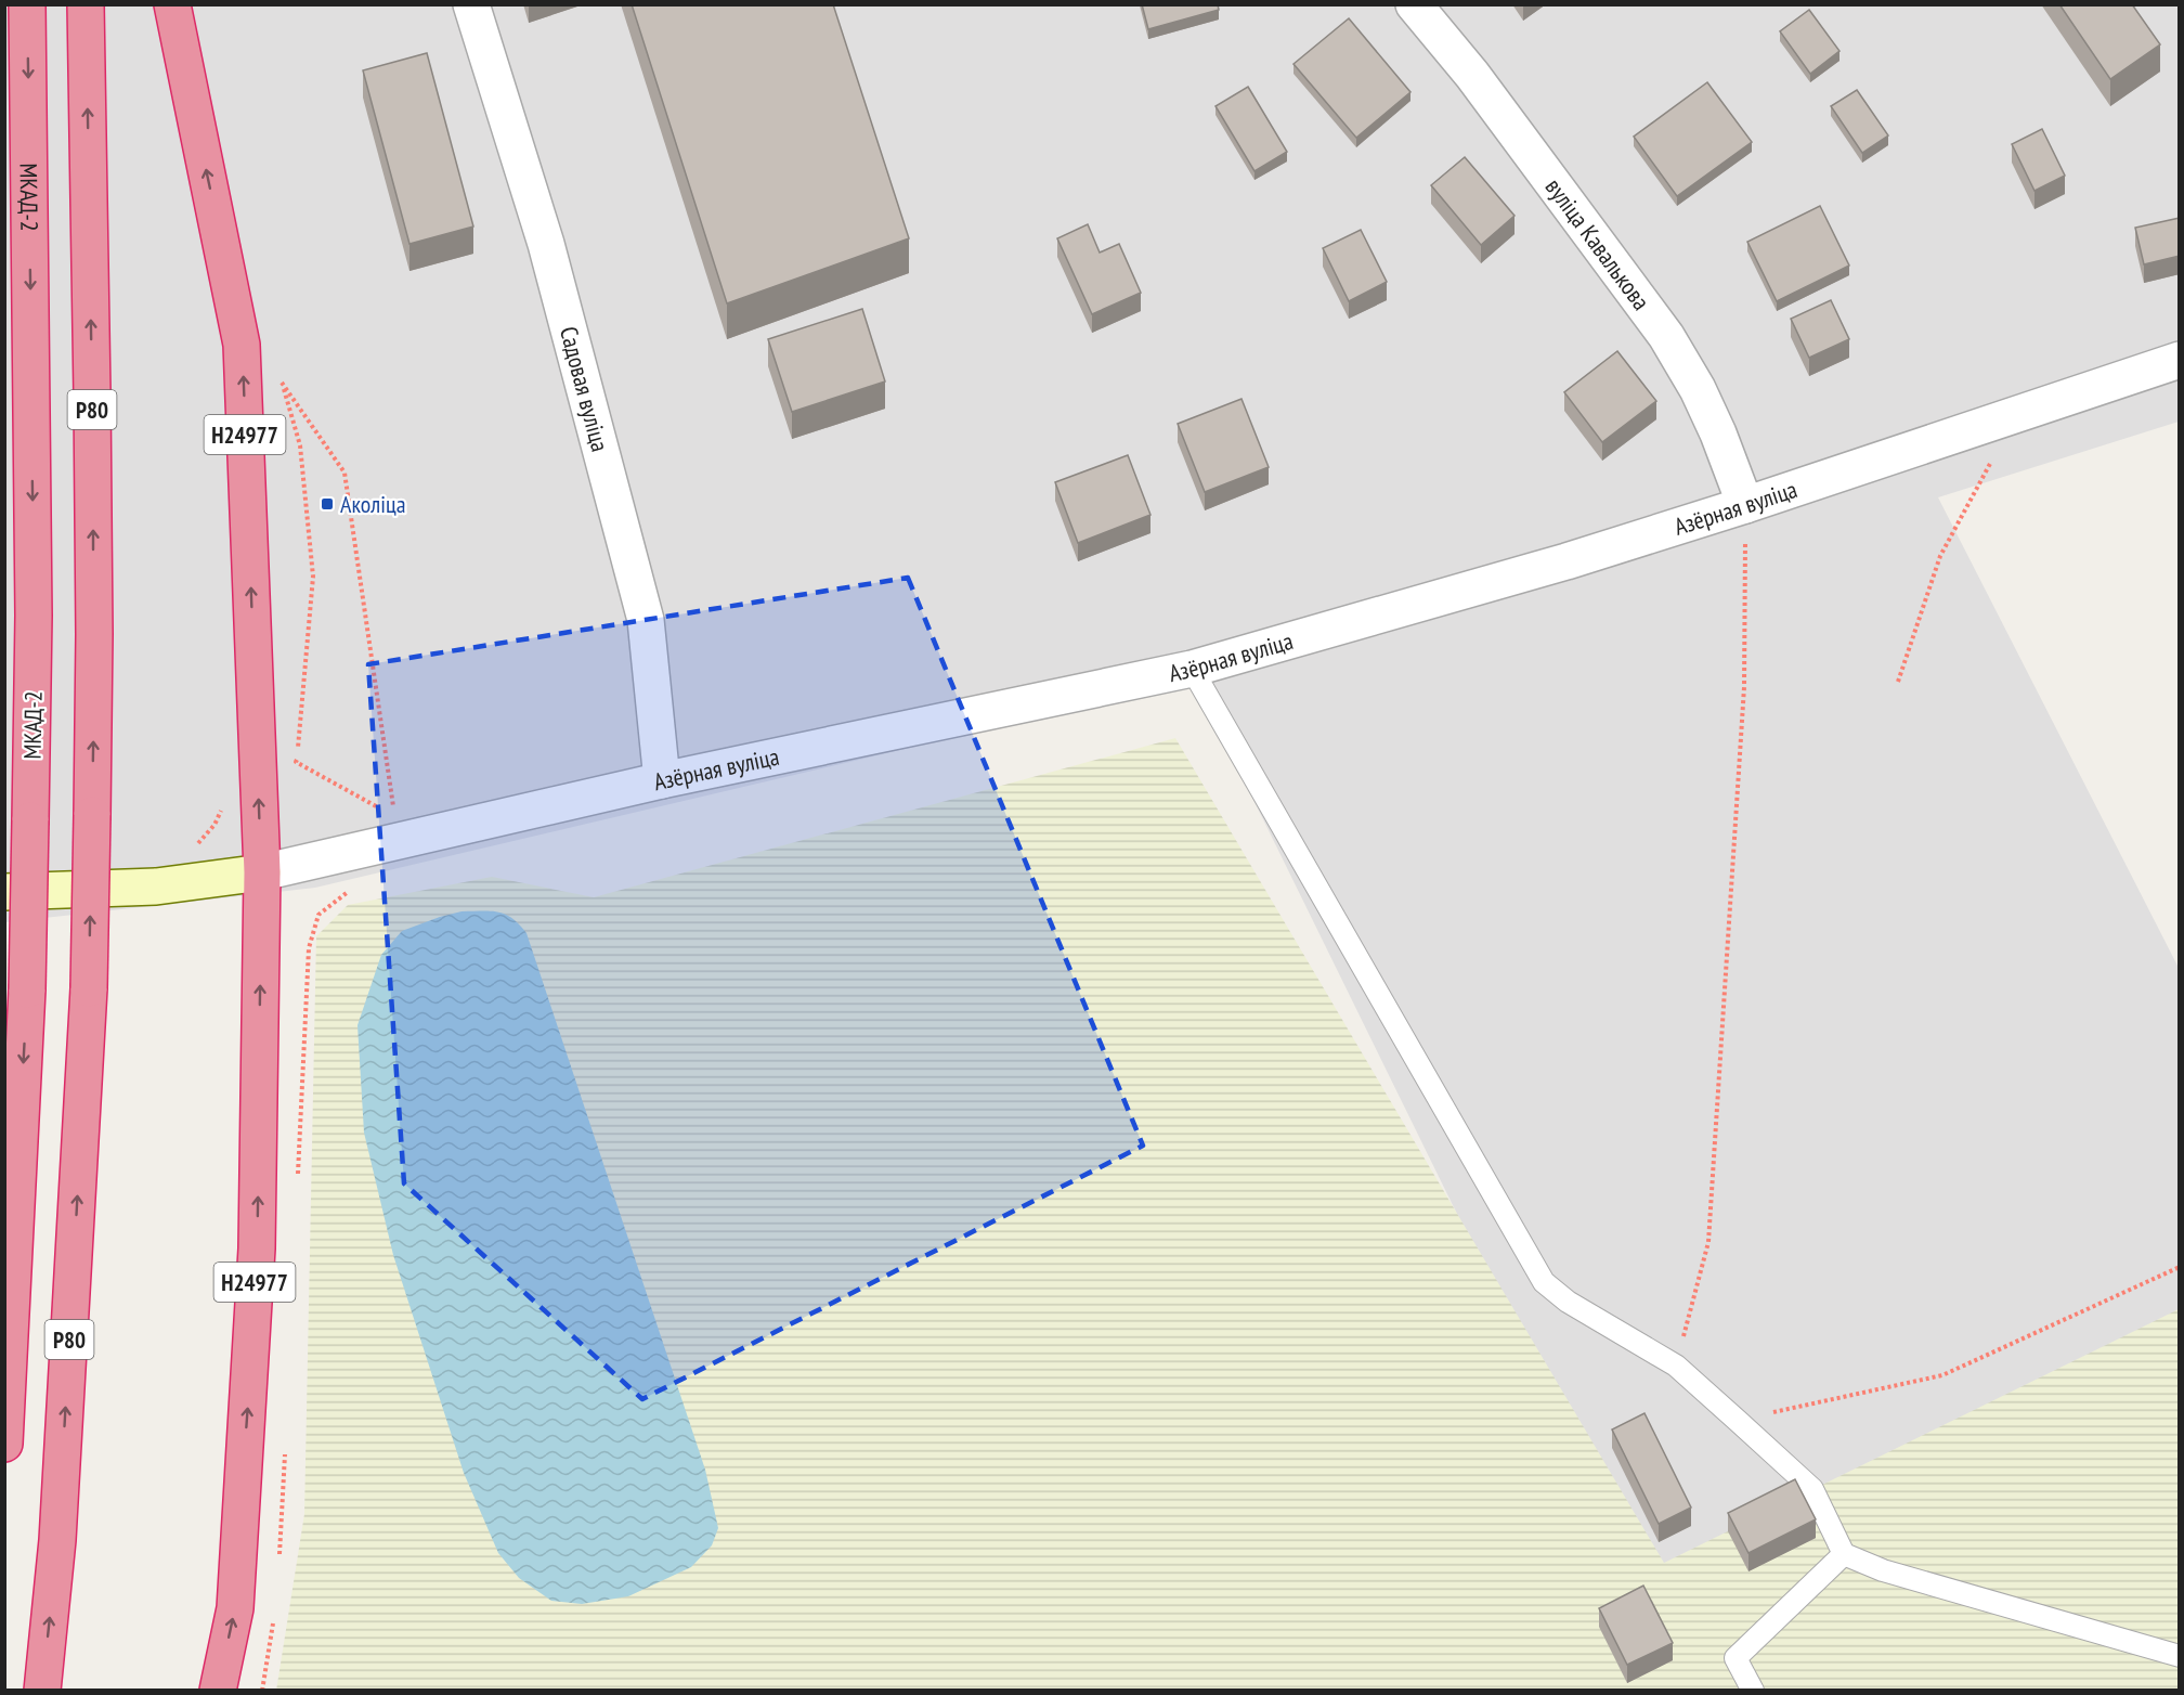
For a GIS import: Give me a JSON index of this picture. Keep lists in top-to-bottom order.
{
  "streets": {
    "highway": ["МКАД-2", "Р80", "Н24977"],
    "street": ["вуліца Кавалькова", "Садовая вуліца", "Азёрная вуліца"]
  },
  "crossings": [
    ["вуліца Кавалькова", "Азёрная вуліца"],
    ["Садовая вуліца", "Азёрная вуліца"],
    ["Н24977", "Азёрная вуліца"]
  ],
  "places": {
    "transit": ["Аколіца"]
  }
}
